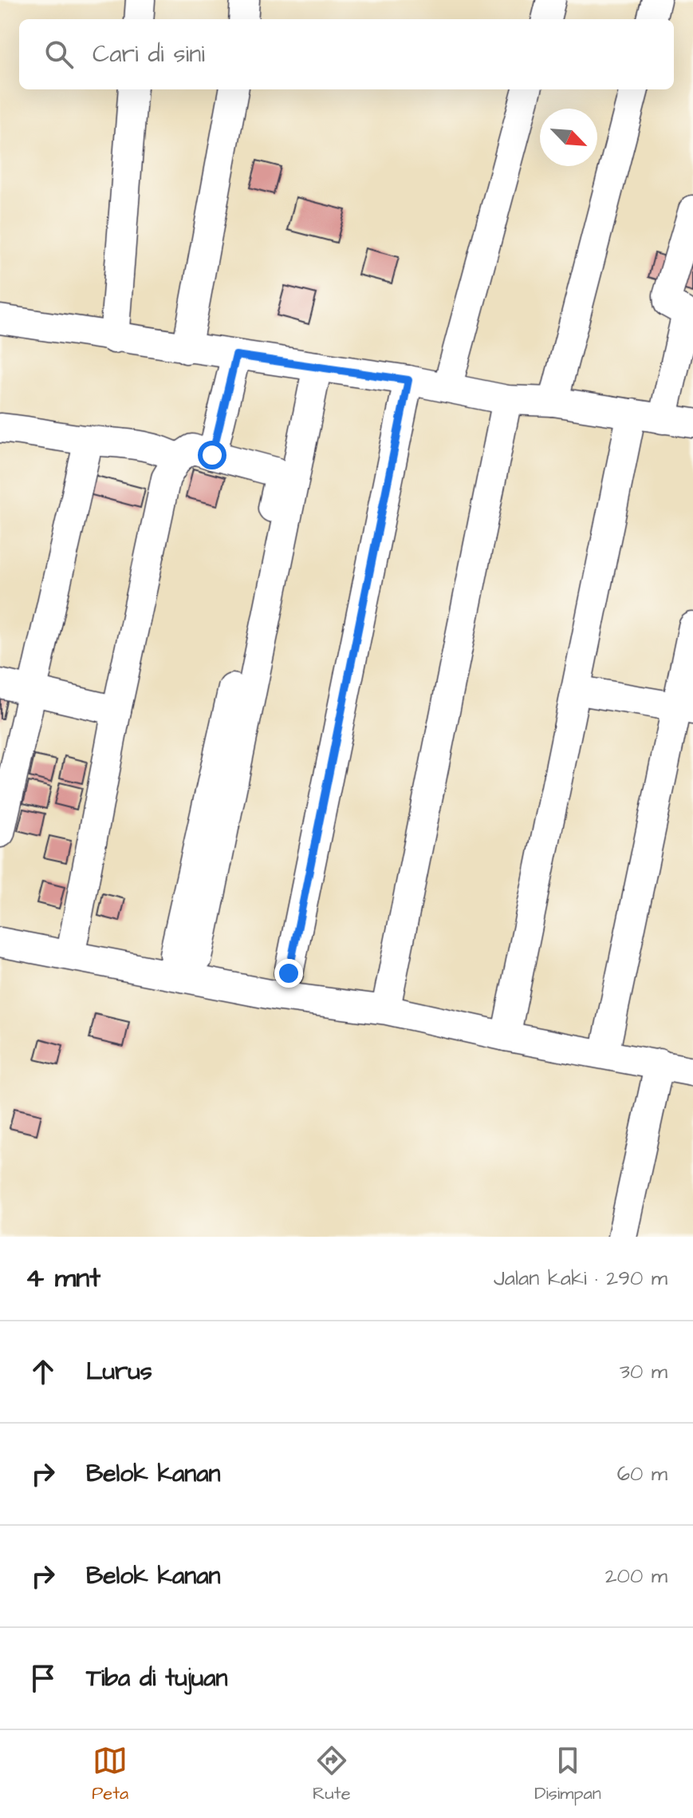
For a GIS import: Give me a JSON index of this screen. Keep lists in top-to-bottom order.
{
  "north": "bottom right",
  "page": {
    "search": "Cari di sini",
    "heading": ["4 mnt", "Jalan kaki · 290 m"],
    "list": [
      ["Lurus", "30 m"],
      ["Belok kanan", "60 m"],
      ["Belok kanan", "200 m"],
      "Tiba di tujuan"
    ],
    "nav": ["Peta", "Rute", "Disimpan"]
  }
}
